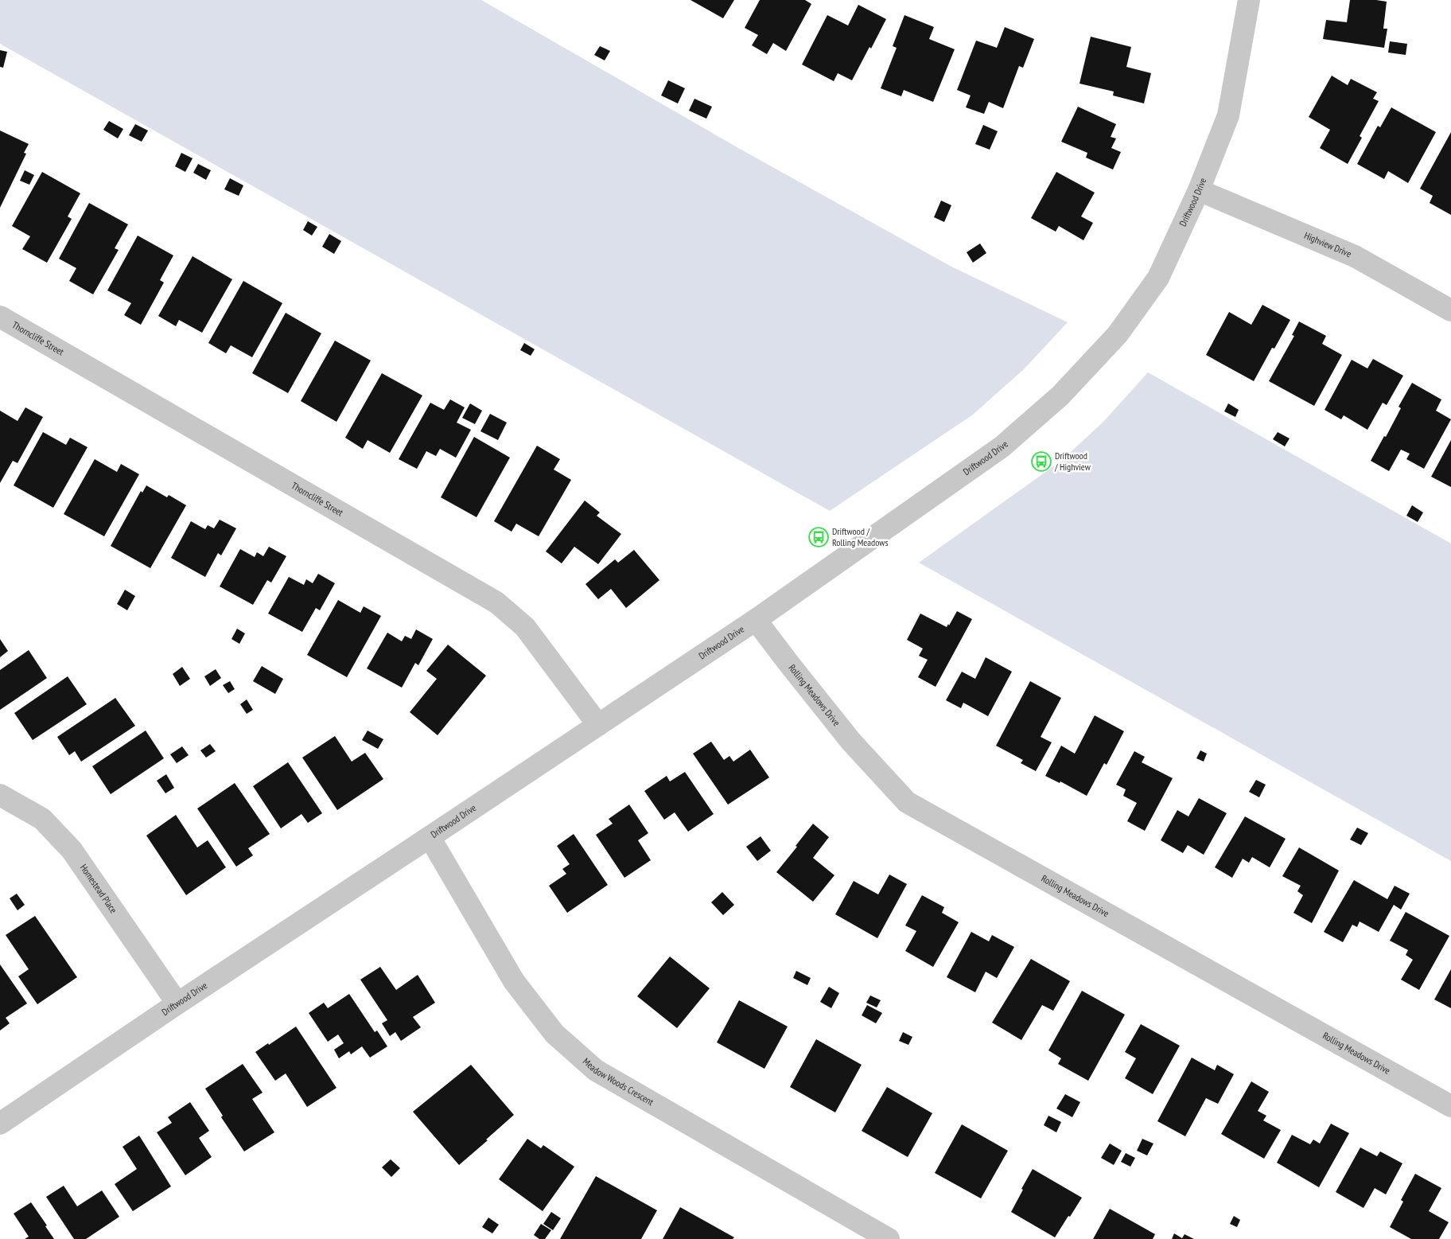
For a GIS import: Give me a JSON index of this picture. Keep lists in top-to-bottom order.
{
  "streets": {
    "street": [
      "Driftwood Drive",
      "Highview Drive",
      "Thorncliffe Street",
      "Rolling Meadows Drive",
      "Homestead Place",
      "Meadow Woods Crescent"
    ]
  },
  "crossings": [
    ["Driftwood Drive", "Highview Drive"],
    ["Driftwood Drive", "Thorncliffe Street"],
    ["Driftwood Drive", "Rolling Meadows Drive"],
    ["Driftwood Drive", "Homestead Place"],
    ["Driftwood Drive", "Meadow Woods Crescent"]
  ],
  "places": {
    "bus stop": ["Driftwood / Highview", "Driftwood / Rolling Meadows"]
  }
}
